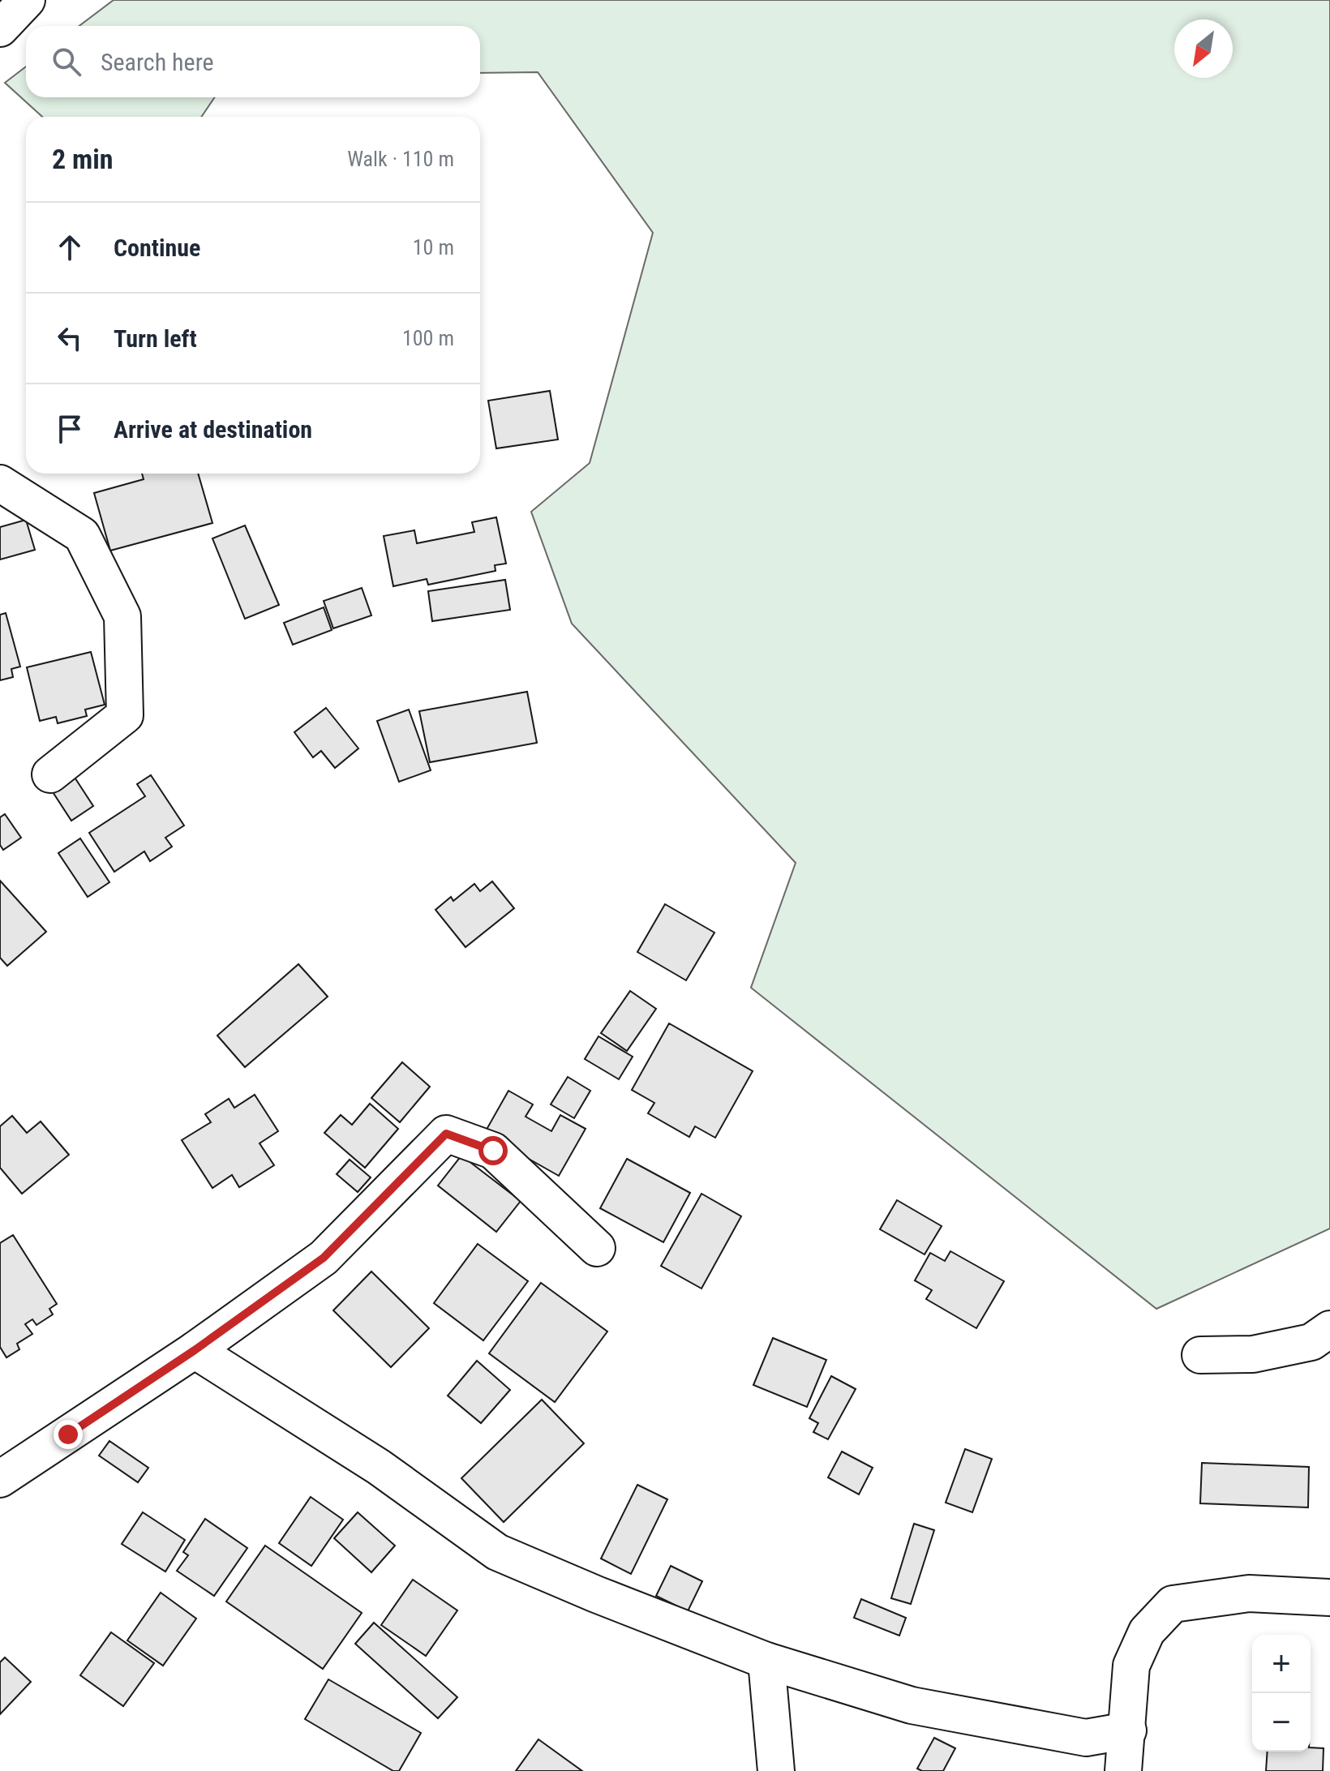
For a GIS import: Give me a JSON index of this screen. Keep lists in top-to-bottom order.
{
  "north": "bottom left",
  "page": {
    "search": "Search here",
    "heading": ["2 min", "Walk · 110 m"],
    "list": [
      ["Continue", "10 m"],
      ["Turn left", "100 m"],
      "Arrive at destination"
    ],
    "map_buttons": ["+", "−"]
  }
}
